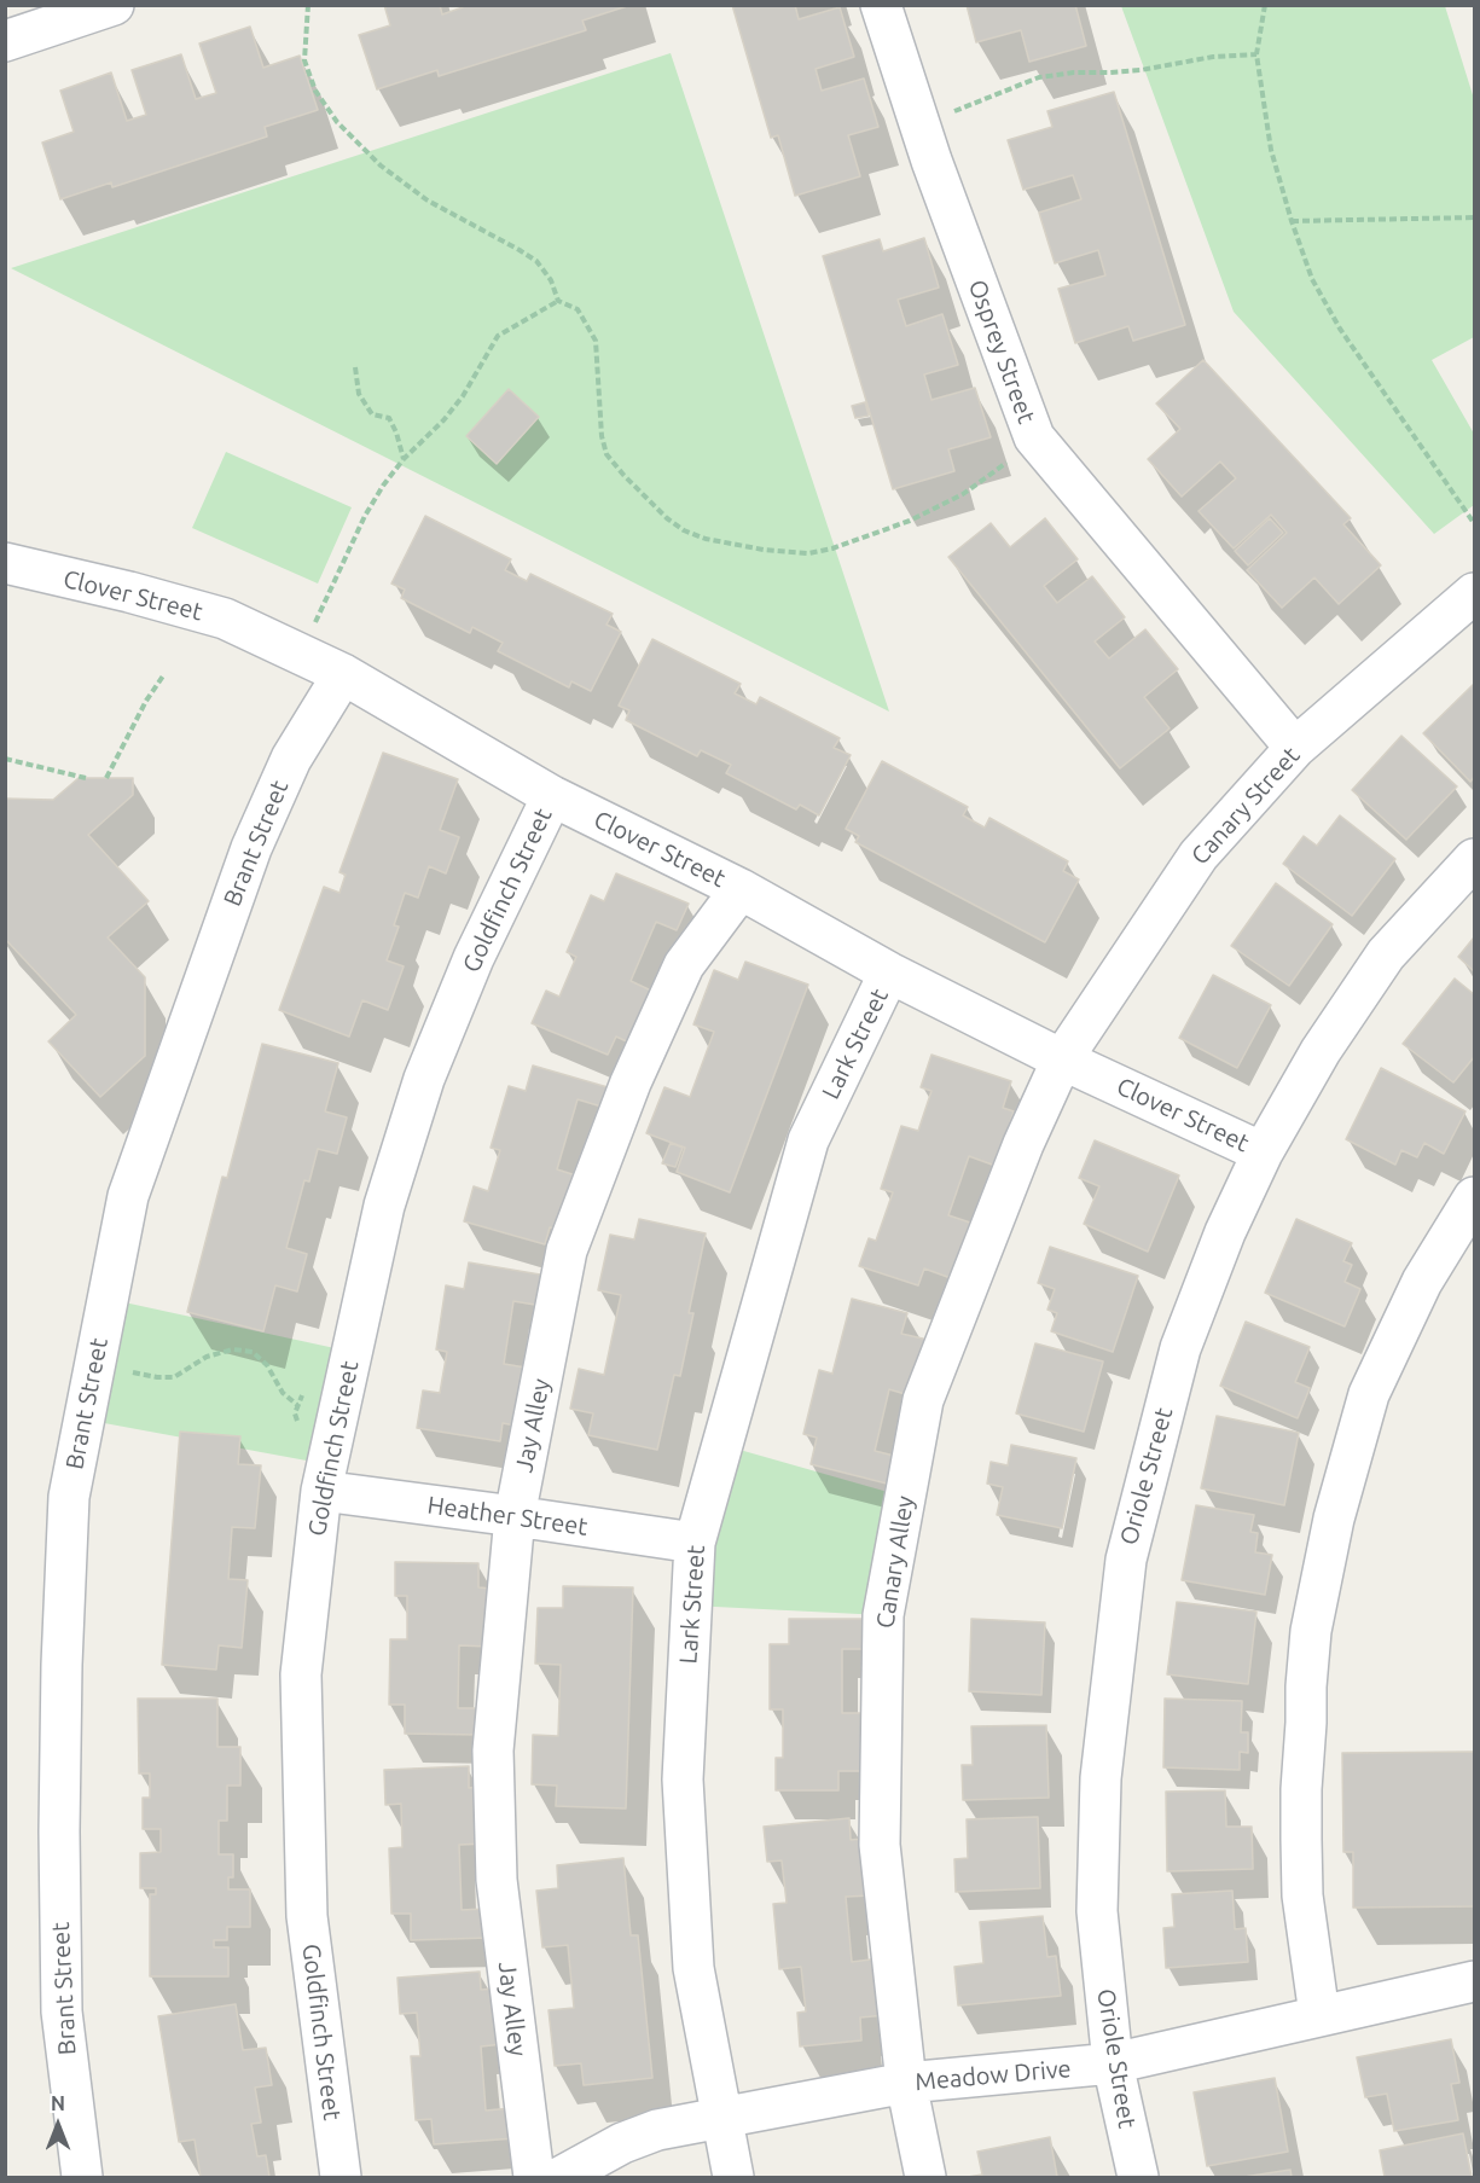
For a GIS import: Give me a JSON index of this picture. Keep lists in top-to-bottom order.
{
  "streets": {
    "street": [
      "Osprey Street",
      "Clover Street",
      "Canary Street",
      "Brant Street",
      "Goldfinch Street",
      "Lark Street",
      "Jay Alley",
      "Oriole Street",
      "Heather Street",
      "Canary Alley",
      "Meadow Drive"
    ]
  },
  "crossings": [
    ["Osprey Street", "Canary Street"],
    ["Clover Street", "Canary Street"],
    ["Clover Street", "Brant Street"],
    ["Clover Street", "Goldfinch Street"],
    ["Clover Street", "Lark Street"],
    ["Clover Street", "Jay Alley"],
    ["Clover Street", "Oriole Street"],
    ["Clover Street", "Canary Alley"],
    ["Canary Street", "Canary Alley"],
    ["Goldfinch Street", "Heather Street"],
    ["Lark Street", "Heather Street"],
    ["Lark Street", "Meadow Drive"],
    ["Jay Alley", "Heather Street"],
    ["Oriole Street", "Meadow Drive"],
    ["Canary Alley", "Meadow Drive"]
  ],
  "north": "top"
}
